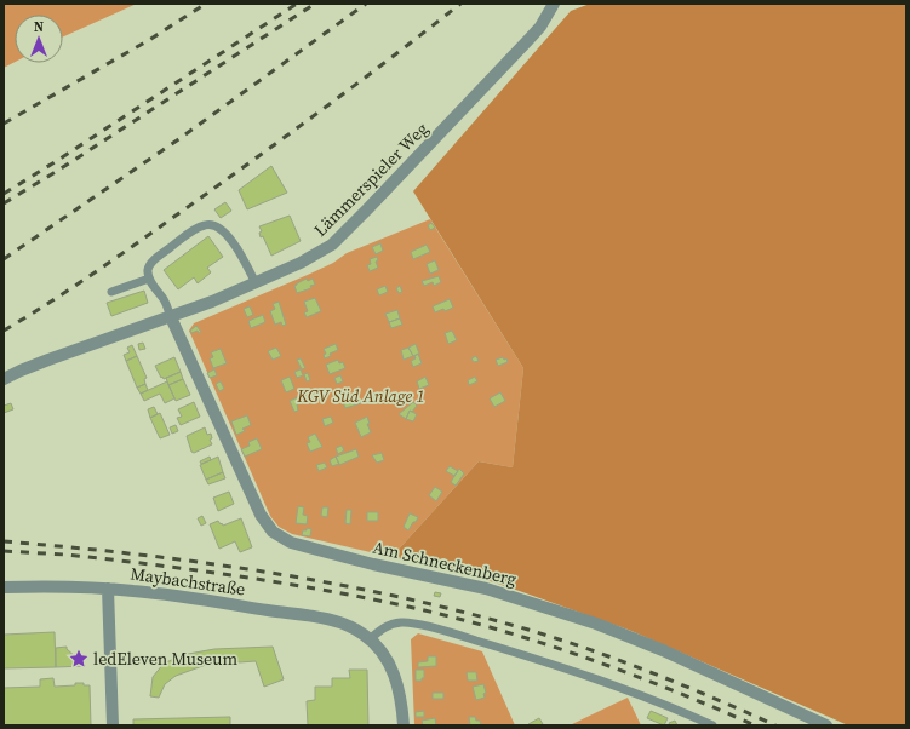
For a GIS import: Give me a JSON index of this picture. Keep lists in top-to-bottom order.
{
  "streets": {
    "street": ["Lämmerspieler Weg", "Am Schneckenberg", "Maybachstraße"]
  },
  "crossings": [
    ["Lämmerspieler Weg", "Am Schneckenberg"]
  ],
  "parks": ["KGV Süd Anlage 1"],
  "places": {
    "place": ["ledEleven Museum"]
  },
  "north": "top"
}
